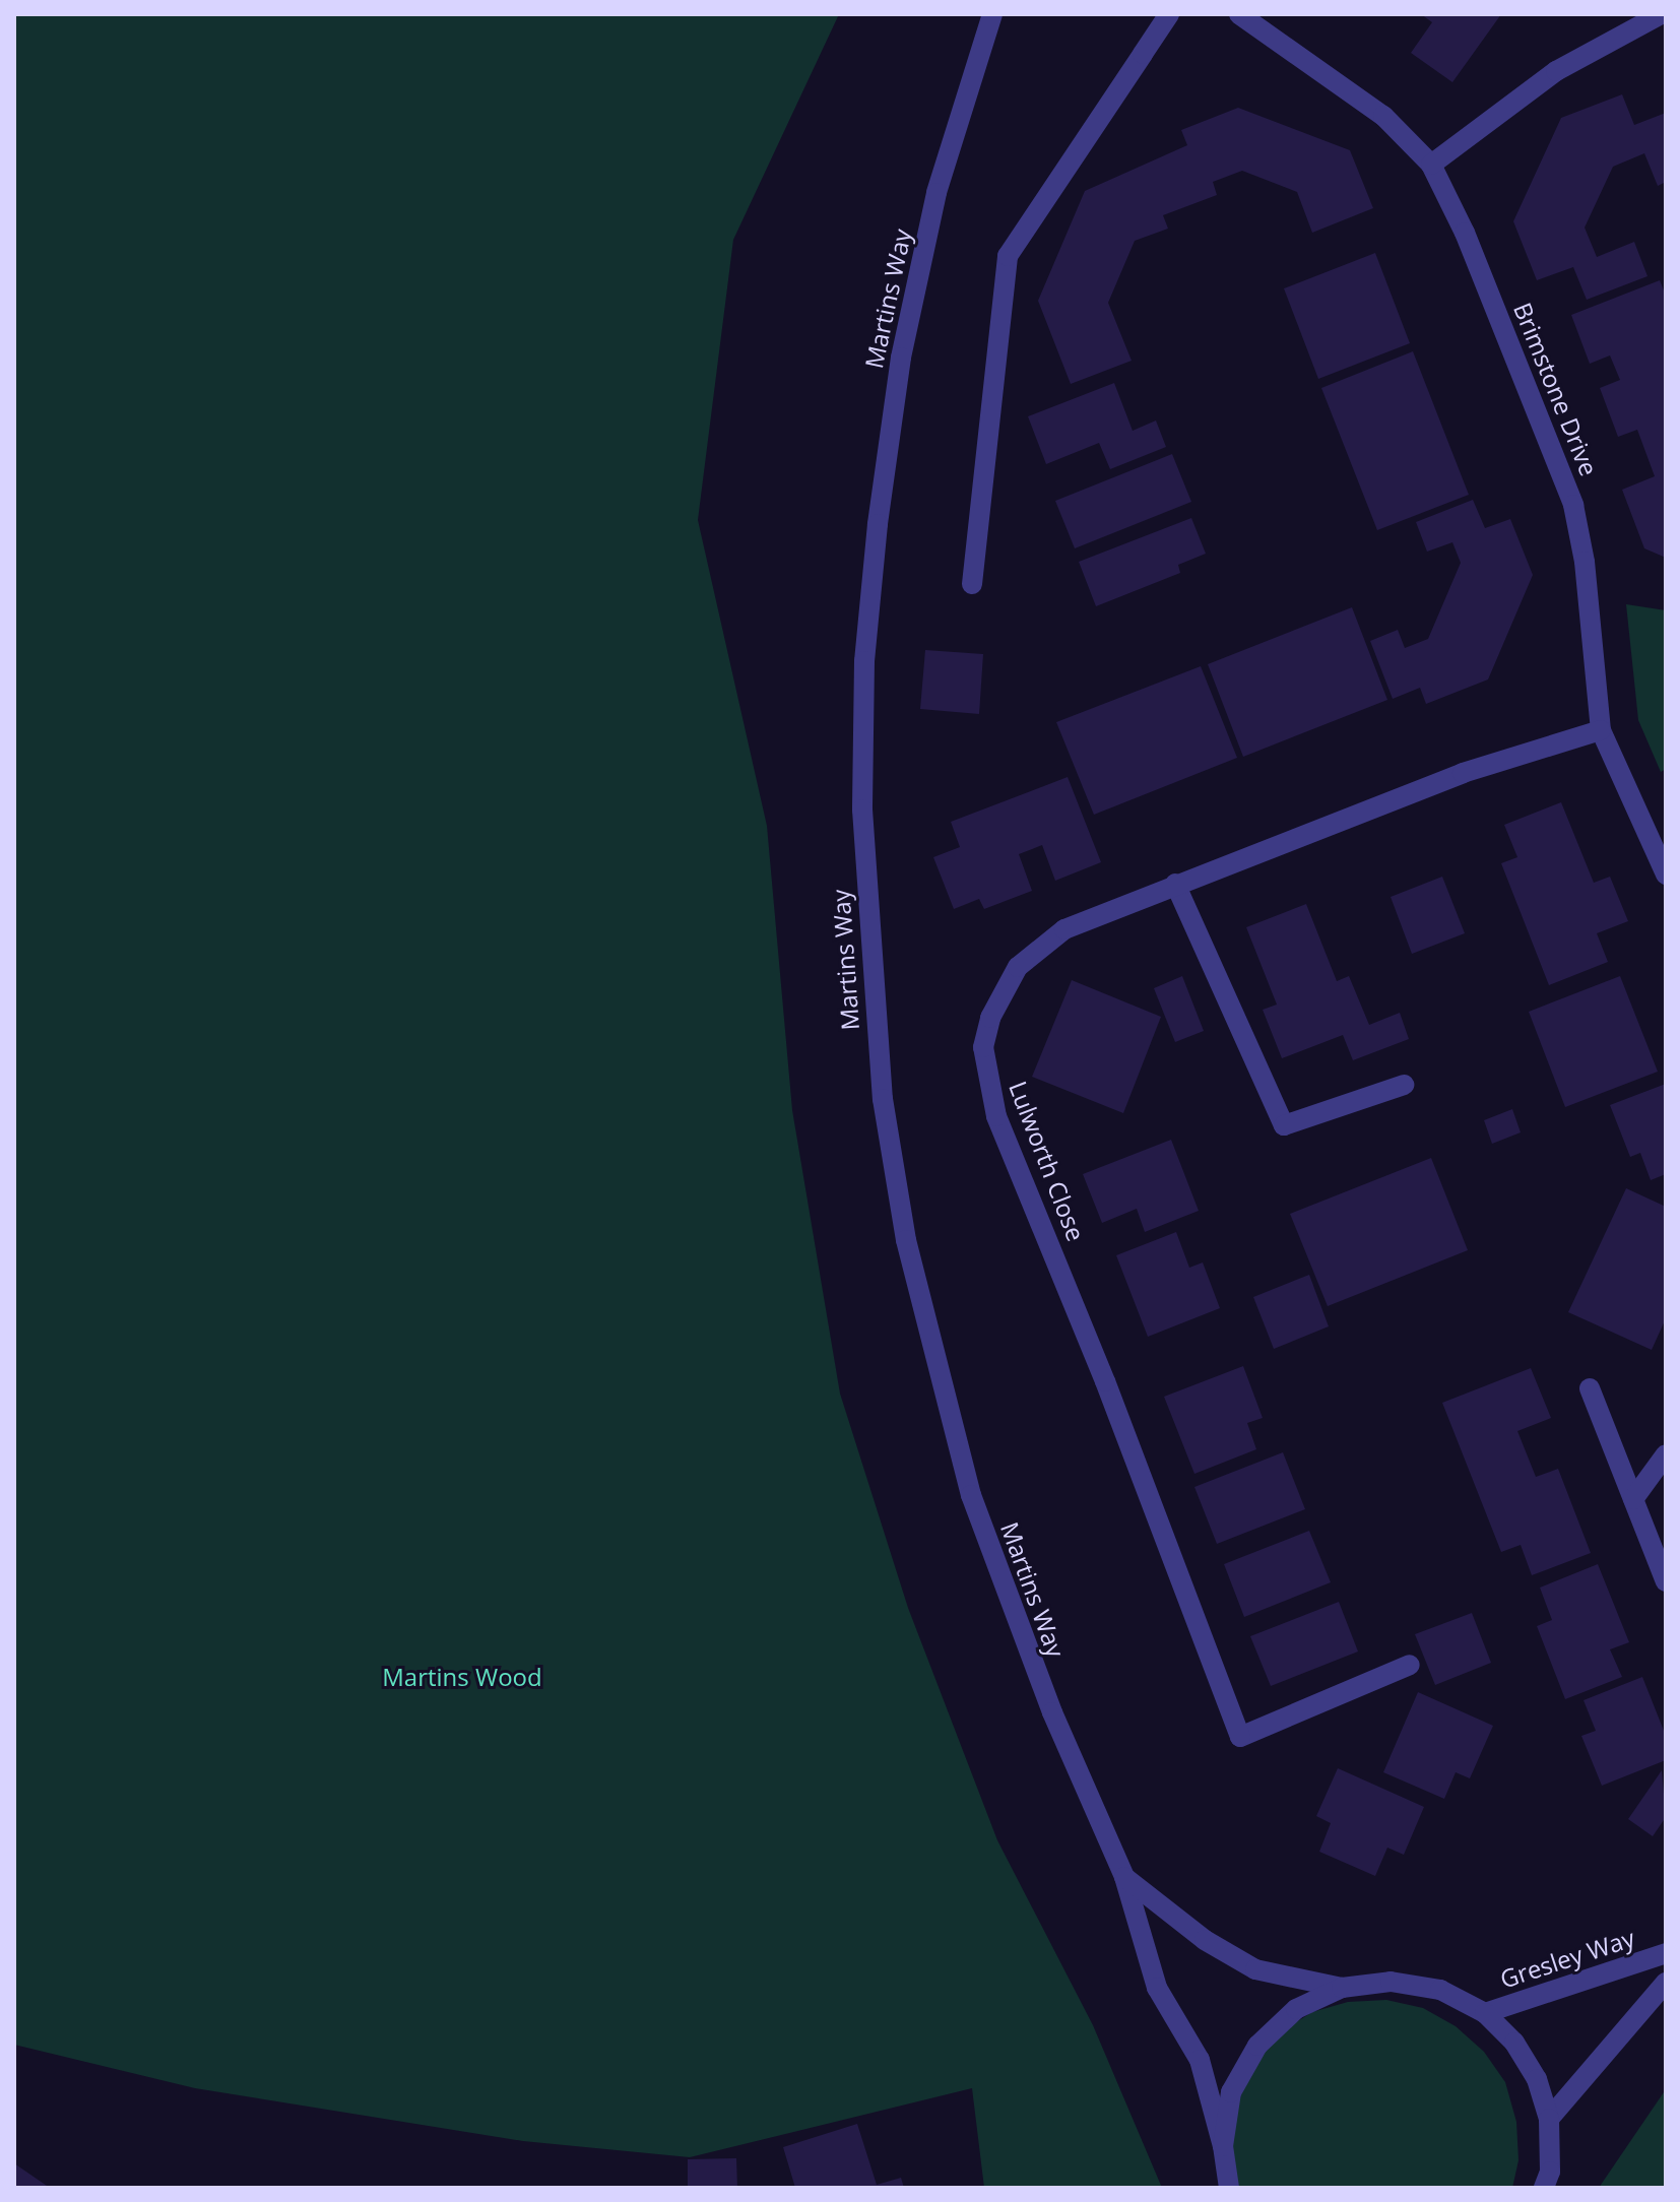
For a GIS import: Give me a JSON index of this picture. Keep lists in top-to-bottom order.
{
  "streets": {
    "street": [
      "Martins Way",
      "Brimstone Drive",
      "Lulworth Close",
      "Gresley Way"
    ]
  },
  "crossings": [
    ["Brimstone Drive", "Lulworth Close"]
  ],
  "parks": ["Martins Wood"]
}
